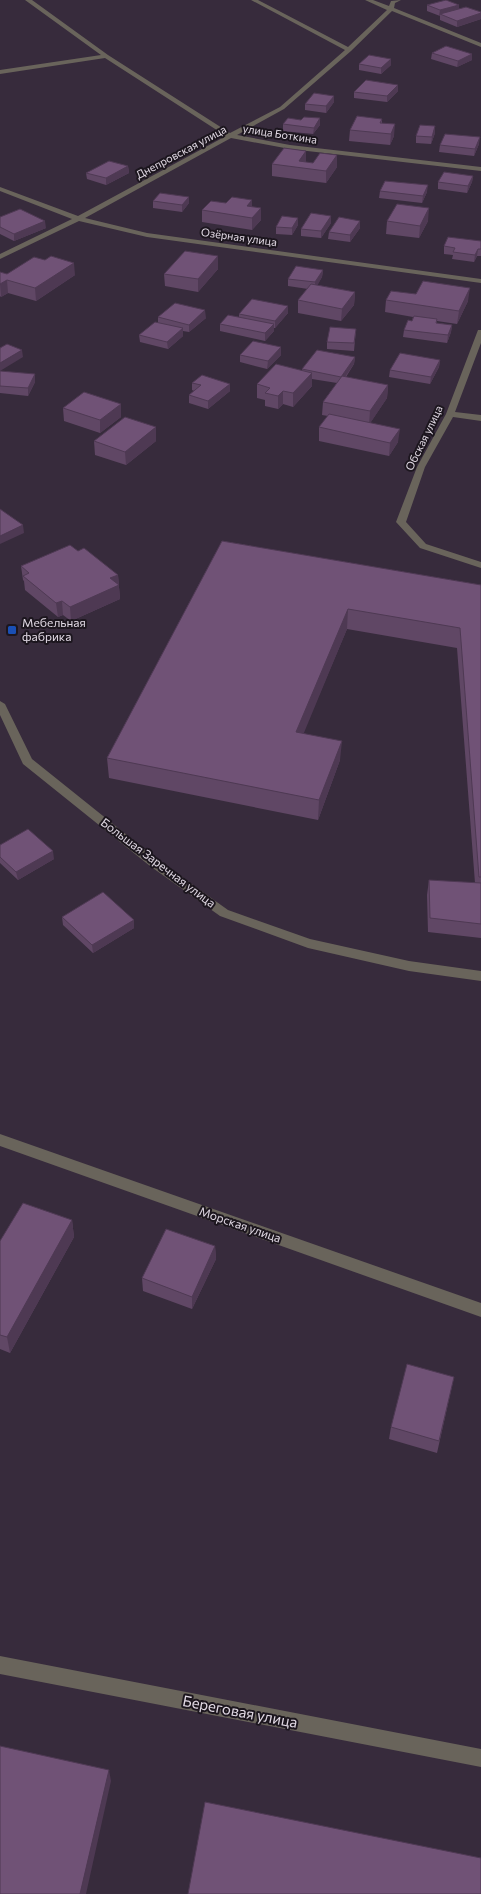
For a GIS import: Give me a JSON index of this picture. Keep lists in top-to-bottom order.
{
  "streets": {
    "street": [
      "улица Боткина",
      "Днепровская улица",
      "Озёрная улица",
      "Обская улица",
      "Большая Заречная улица",
      "Морская улица",
      "Береговая улица"
    ]
  },
  "crossings": [
    ["улица Боткина", "Днепровская улица"],
    ["Днепровская улица", "Озёрная улица"]
  ],
  "places": {
    "transit": ["Мебельная фабрика"]
  }
}
